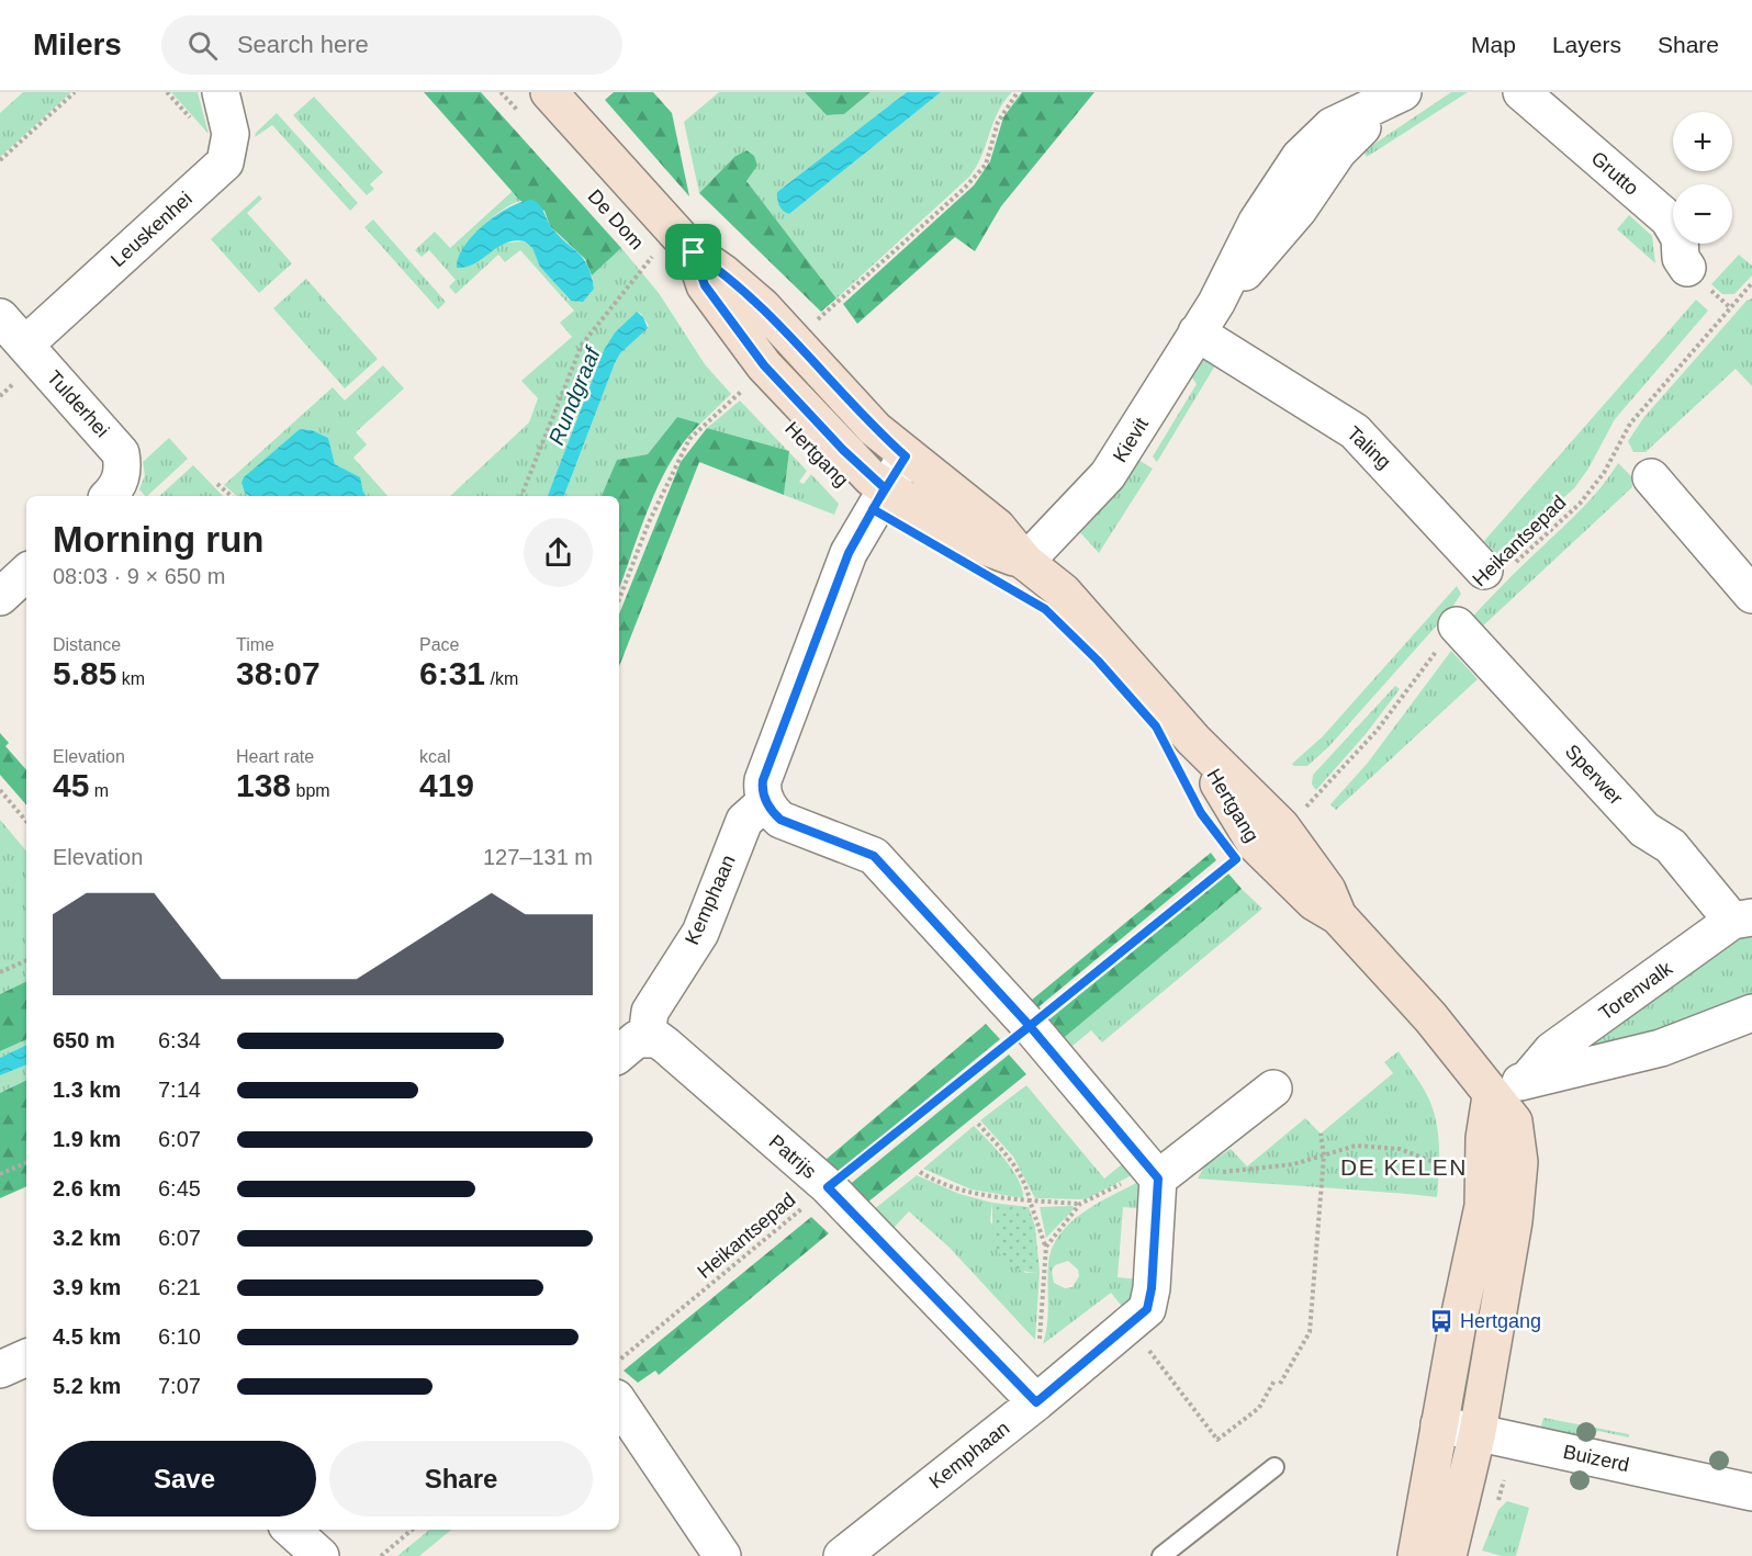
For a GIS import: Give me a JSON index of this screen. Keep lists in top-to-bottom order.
{
  "streets": {
    "street": [
      "Grutto",
      "De Dom",
      "Leuskenhei",
      "Tulderhei",
      "Kievit",
      "Taling",
      "Hertgang",
      "Sperwer",
      "Kemphaan",
      "Torenvalk",
      "Patrijs",
      "Buizerd"
    ],
    "path": ["Heikantsepad"]
  },
  "crossings": [
    ["De Dom", "Hertgang"],
    ["Leuskenhei", "Tulderhei"],
    ["Kievit", "Taling"],
    ["Kievit", "Hertgang"],
    ["Taling", "Heikantsepad"],
    ["Hertgang", "Torenvalk"],
    ["Hertgang", "Buizerd"],
    ["Heikantsepad", "Patrijs"],
    ["Sperwer", "Torenvalk"],
    ["Kemphaan", "Patrijs"]
  ],
  "districts": ["DE KELEN"],
  "water": ["Rundgraaf"],
  "places": {
    "bus stop": ["Hertgang"]
  },
  "page": {
    "header": "Milers",
    "search": "Search here",
    "nav": ["Map", "Layers", "Share"],
    "map_buttons": ["+", "−"],
    "heading": ["Morning run", "08:03 · 9 × 650 m"],
    "stats": [
      ["Distance", "5.85 km"],
      ["Time", "38:07"],
      ["Pace", "6:31 /km"],
      ["Elevation", "45 m"],
      ["Heart rate", "138 bpm"],
      ["kcal", "419"]
    ],
    "chart": ["Elevation", "127–131 m"],
    "list": [
      {
        "name": "650 m",
        "note": "6:34"
      },
      {
        "name": "1.3 km",
        "note": "7:14"
      },
      {
        "name": "1.9 km",
        "note": "6:07"
      },
      {
        "name": "2.6 km",
        "note": "6:45"
      },
      {
        "name": "3.2 km",
        "note": "6:07"
      },
      {
        "name": "3.9 km",
        "note": "6:21"
      },
      {
        "name": "4.5 km",
        "note": "6:10"
      },
      {
        "name": "5.2 km",
        "note": "7:07"
      }
    ],
    "buttons": ["Save", "Share"]
  }
}
